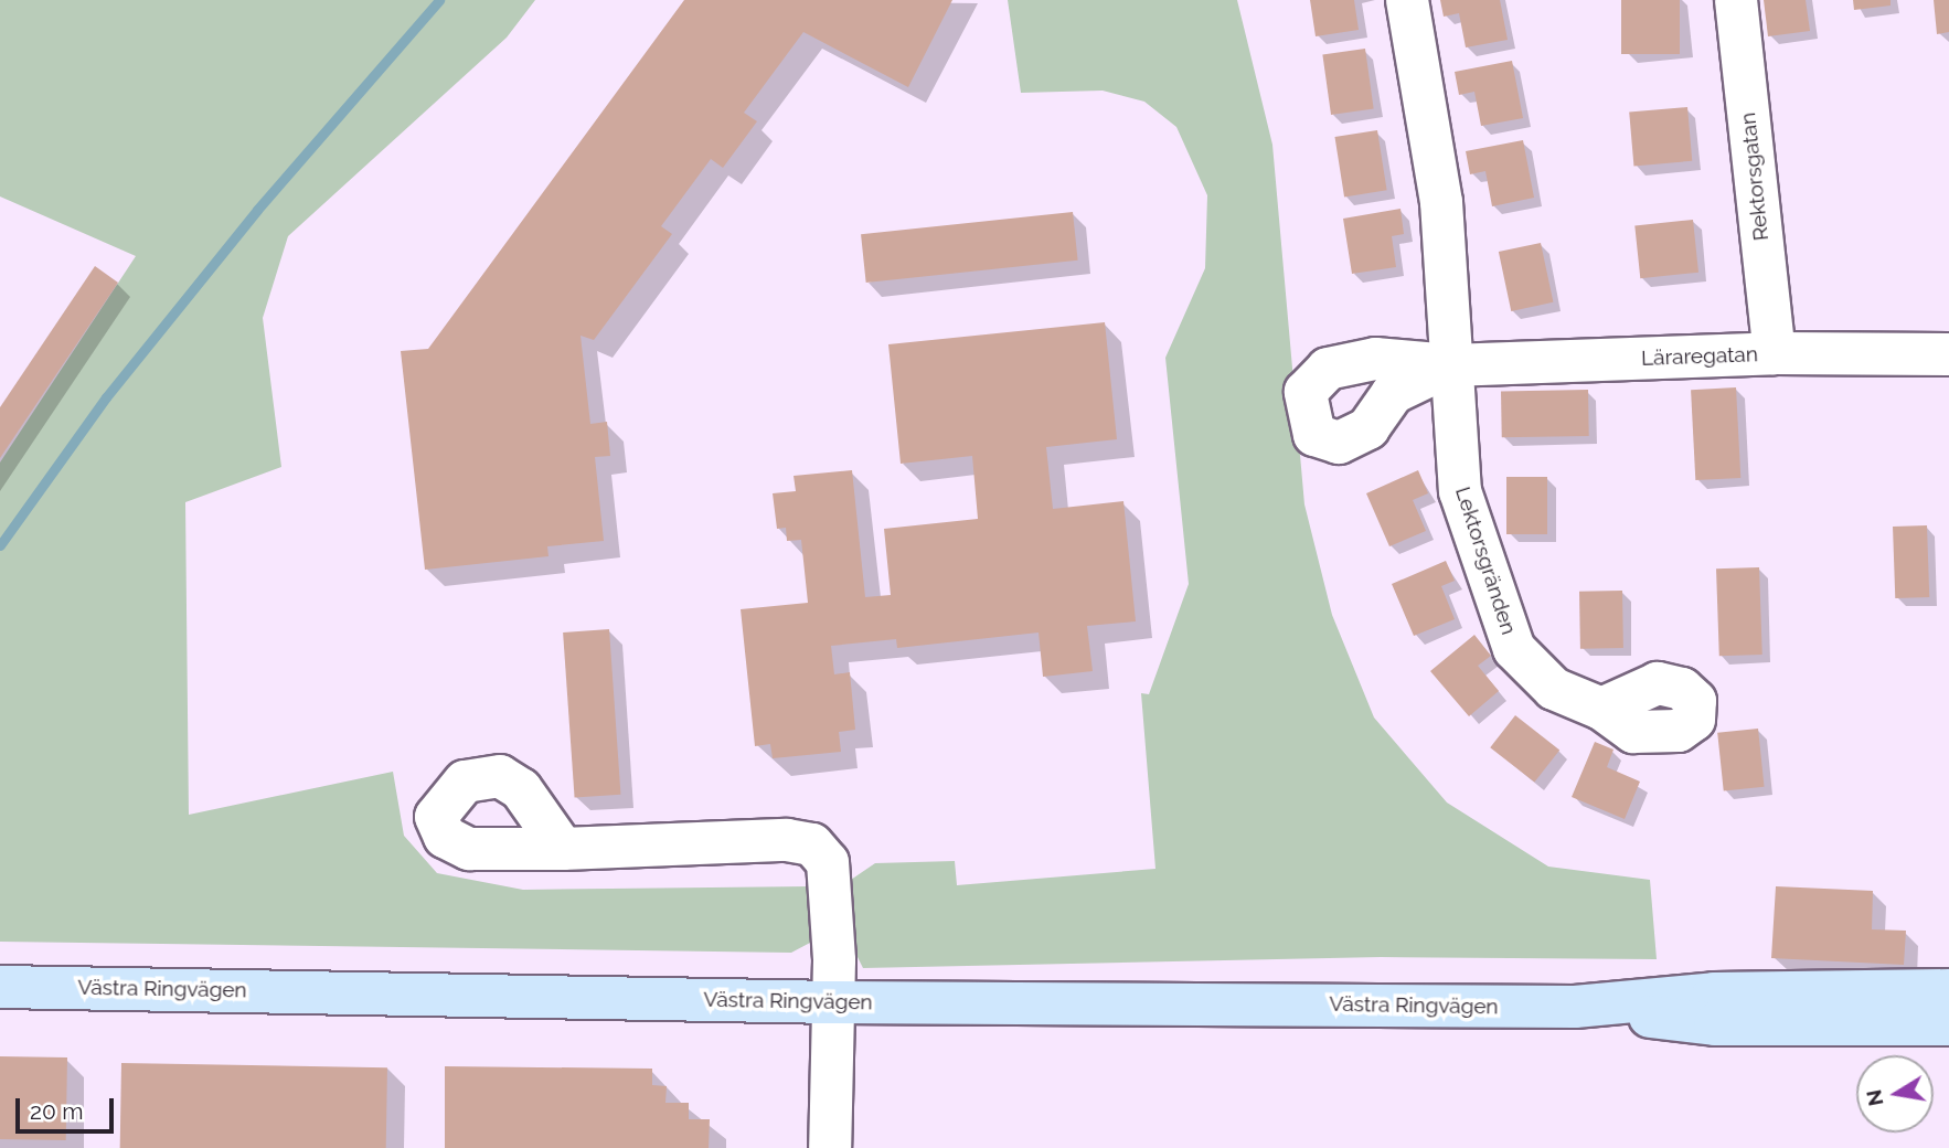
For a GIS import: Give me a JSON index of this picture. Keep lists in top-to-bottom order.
{
  "streets": {
    "main road": ["Västra Ringvägen"],
    "street": ["Rektorsgatan", "Läraregatan", "Lektorsgränden"]
  },
  "crossings": [
    ["Rektorsgatan", "Läraregatan"],
    ["Läraregatan", "Lektorsgränden"]
  ],
  "scale_bar": "20 m",
  "north": "left"
}
